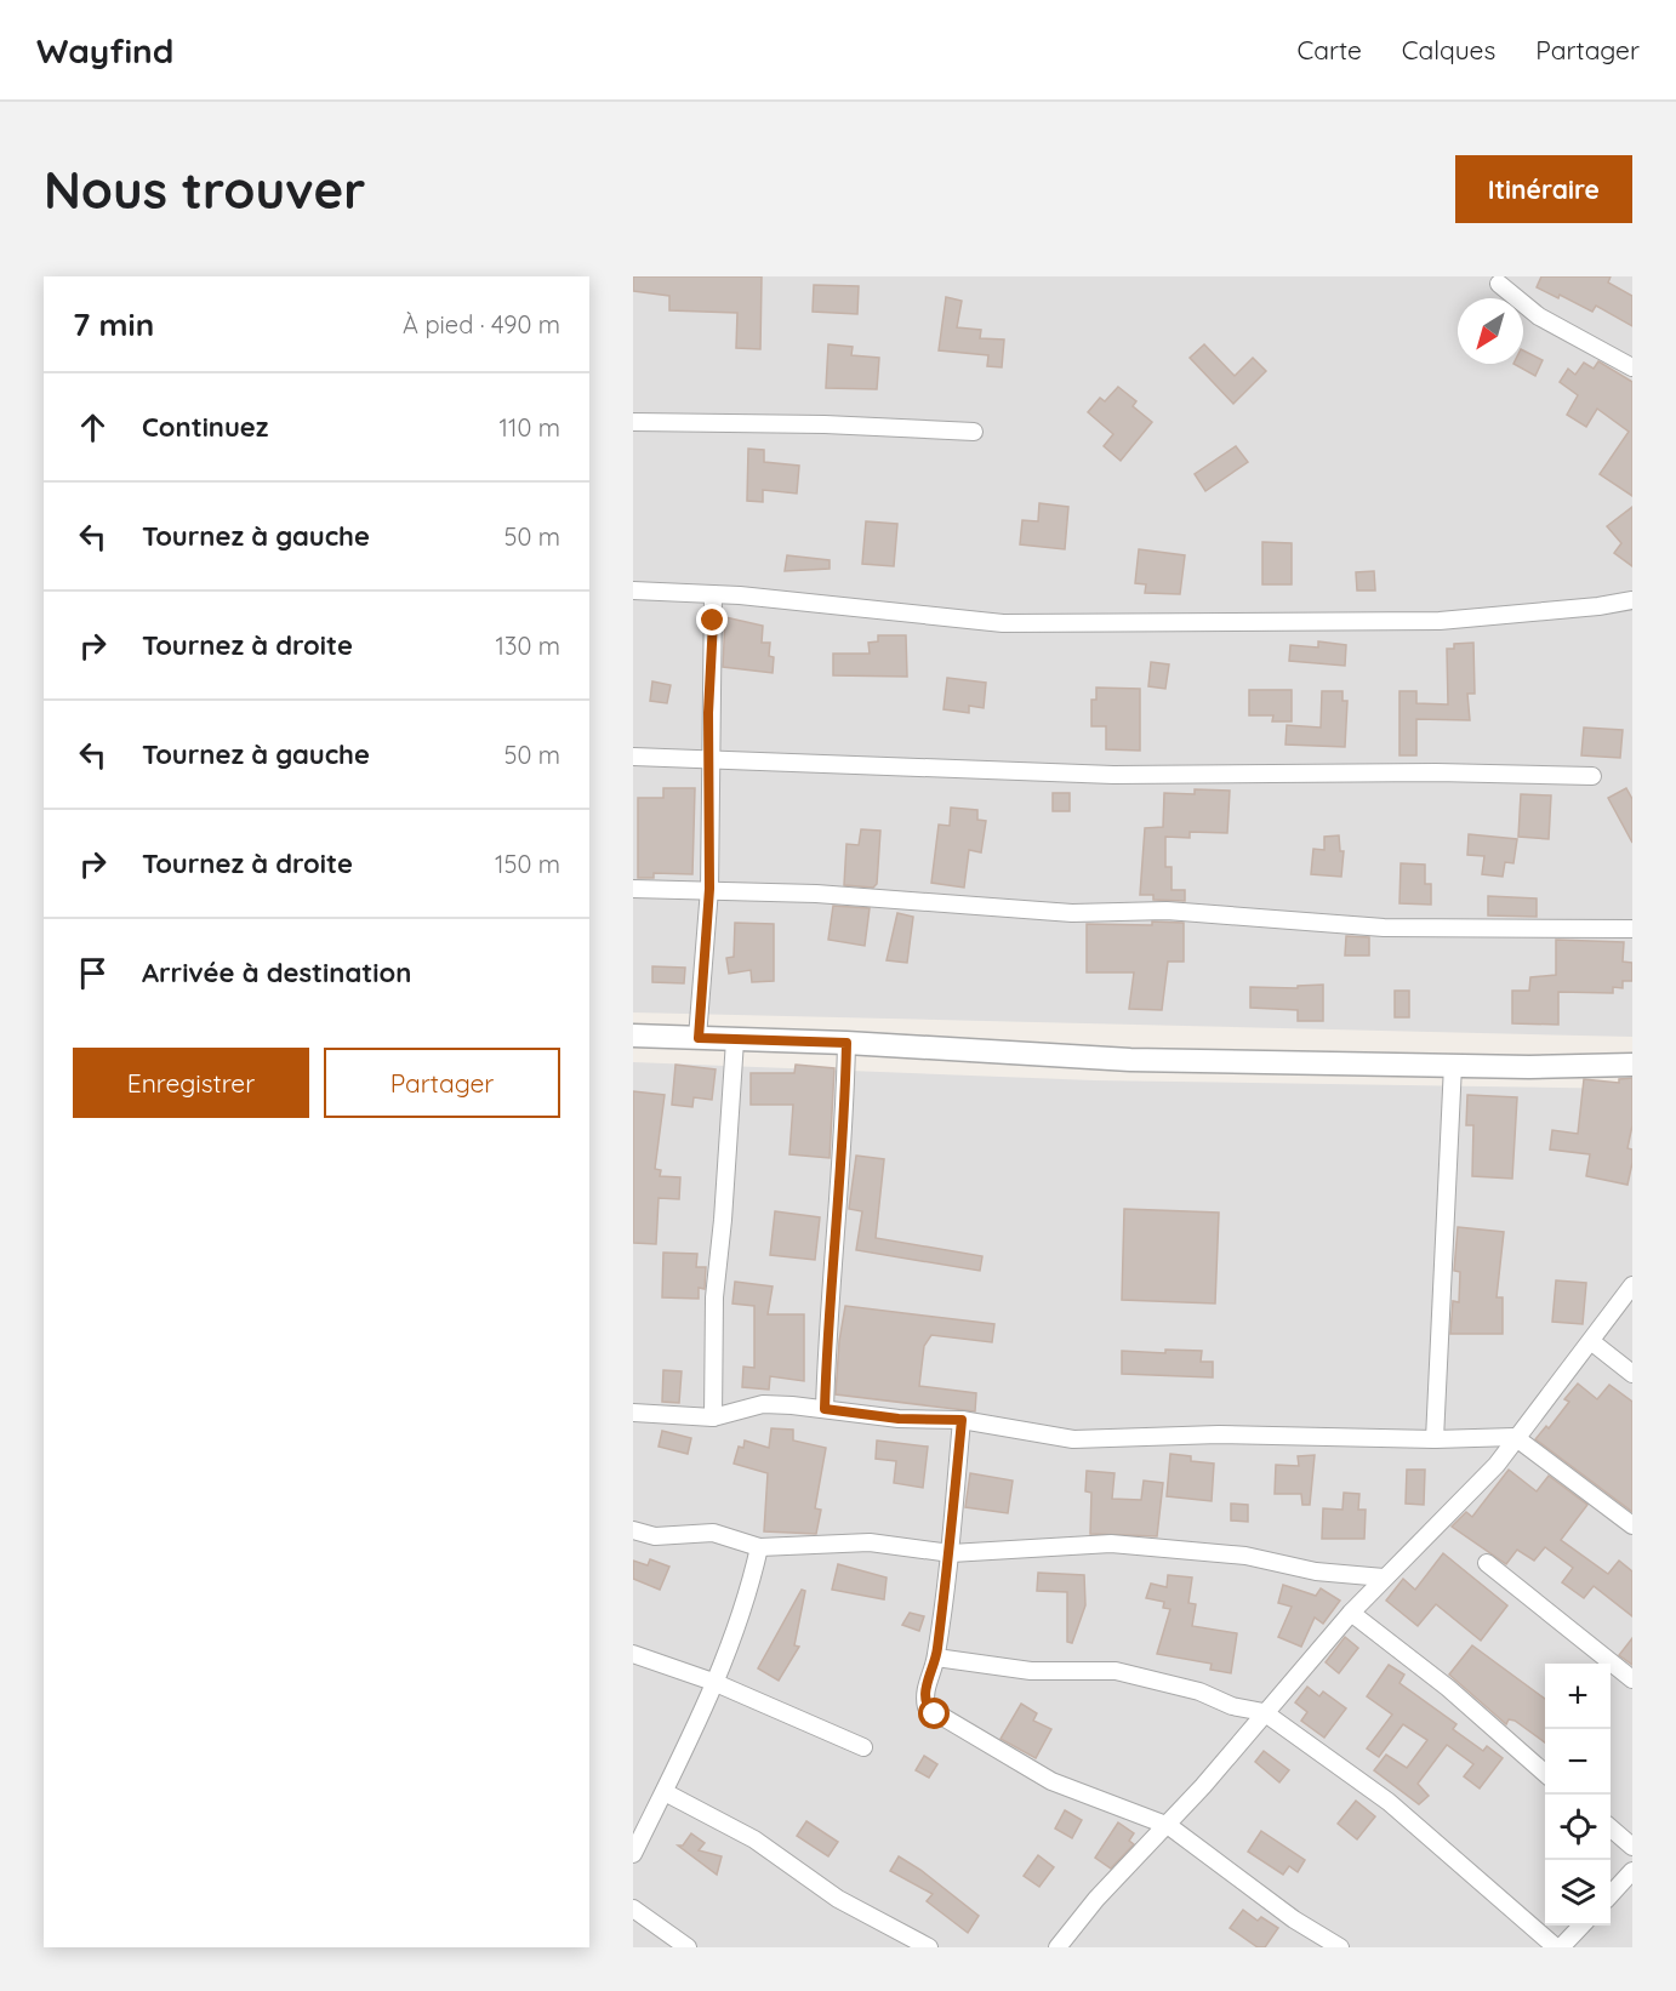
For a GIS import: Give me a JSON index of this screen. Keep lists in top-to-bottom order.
{
  "north": "bottom left",
  "page": {
    "header": "Wayfind",
    "nav": ["Carte", "Calques", "Partager"],
    "buttons": [
      "Itinéraire",
      ["Enregistrer", "Partager"]
    ],
    "title": "Nous trouver",
    "heading": ["7 min", "À pied · 490 m"],
    "list": [
      ["Continuez", "110 m"],
      ["Tournez à gauche", "50 m"],
      ["Tournez à droite", "130 m"],
      ["Tournez à gauche", "50 m"],
      ["Tournez à droite", "150 m"],
      "Arrivée à destination"
    ],
    "map_buttons": ["+", "−"]
  }
}
